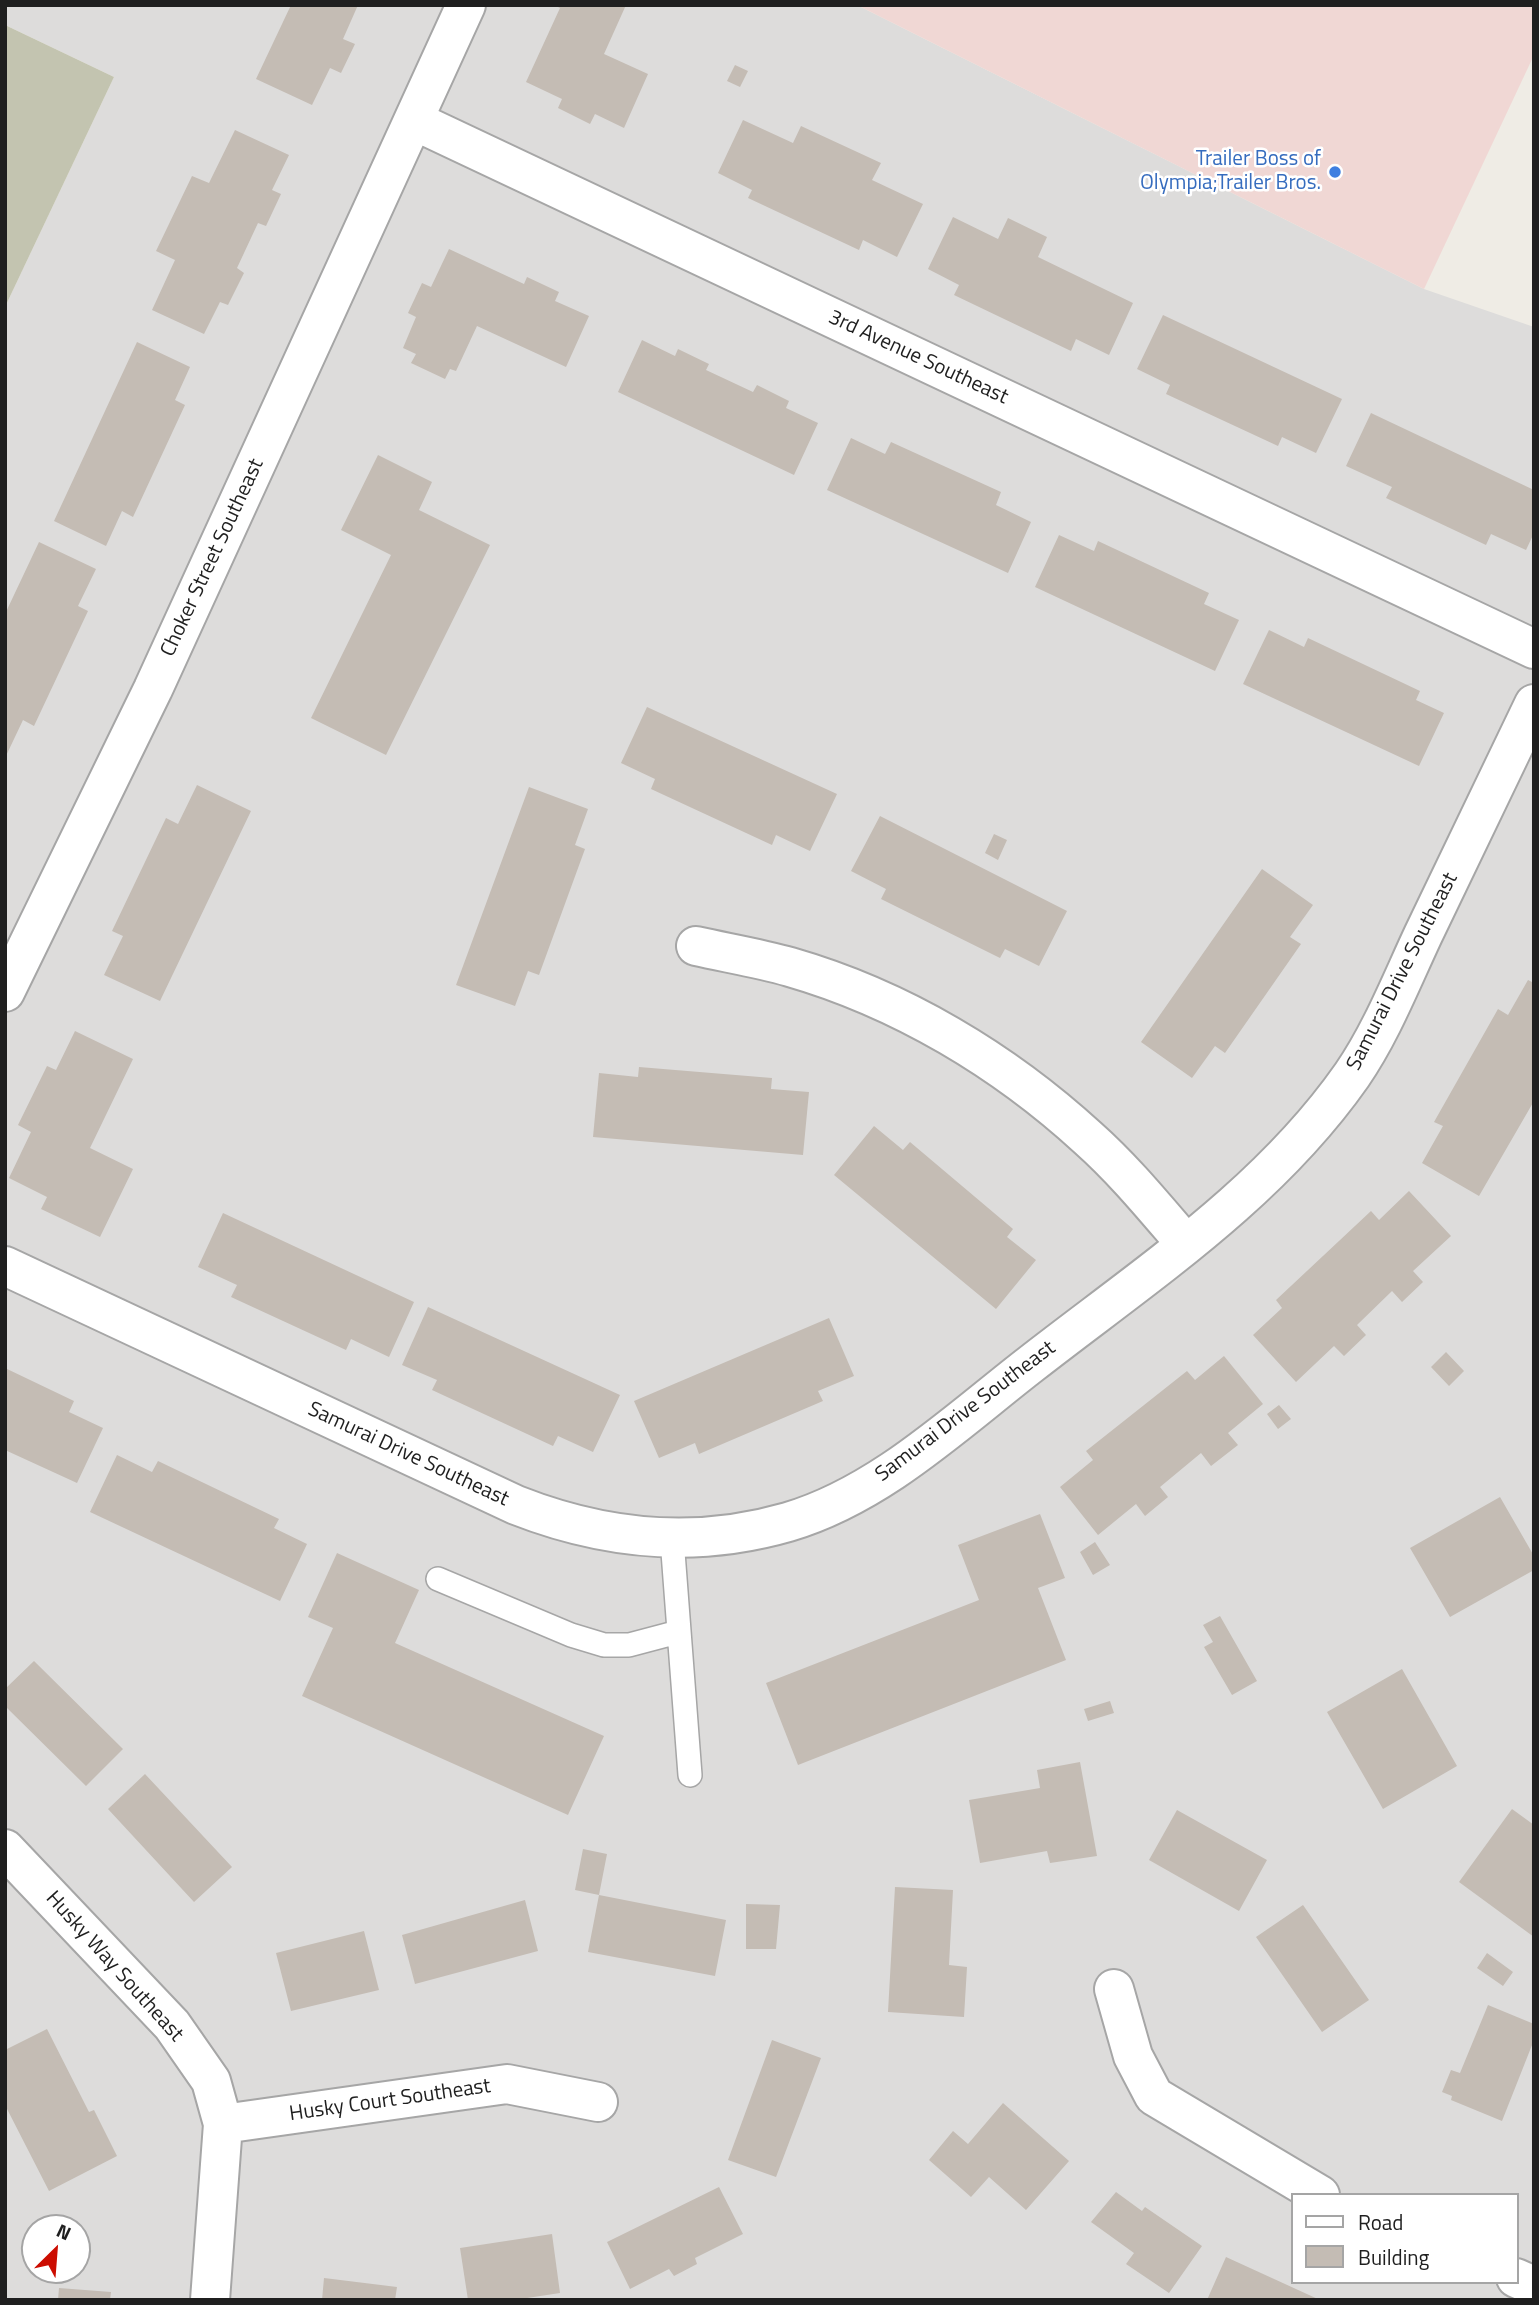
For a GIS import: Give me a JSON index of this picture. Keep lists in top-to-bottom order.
{
  "streets": {
    "street": [
      "3rd Avenue Southeast",
      "Choker Street Southeast",
      "Samurai Drive Southeast",
      "Husky Way Southeast",
      "Husky Court Southeast"
    ]
  },
  "crossings": [
    ["3rd Avenue Southeast", "Choker Street Southeast"],
    ["Husky Way Southeast", "Husky Court Southeast"]
  ],
  "places": ["Trailer Boss of Olympia;Trailer Bros."],
  "legend": ["Road", "Building"],
  "north": "top right"
}
